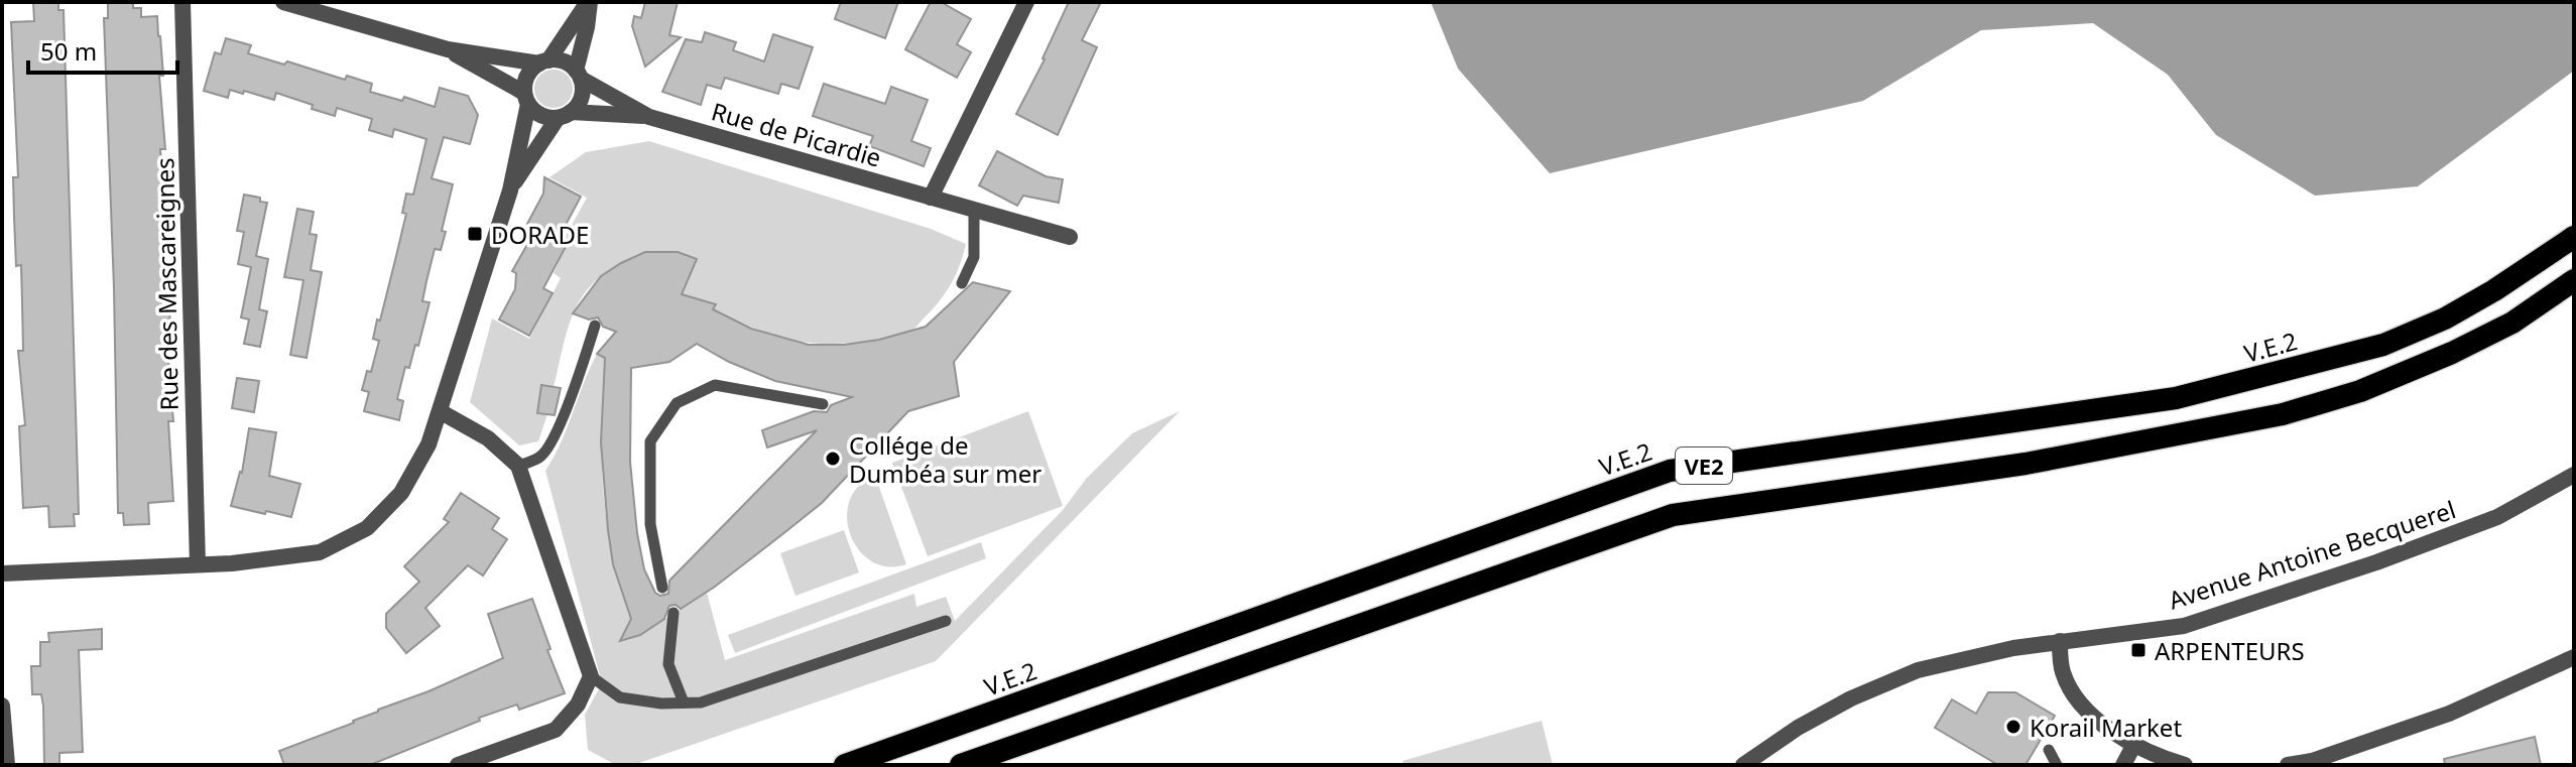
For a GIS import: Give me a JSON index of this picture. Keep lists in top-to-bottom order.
{
  "streets": {
    "highway": ["V.E.2", "VE2"],
    "street": ["Rue de Picardie", "Rue des Mascareignes", "Avenue Antoine Becquerel"]
  },
  "places": {
    "transit": ["DORADE", "ARPENTEURS"],
    "other": ["Collége de Dumbéa sur mer", "Korail Market"]
  },
  "scale_bar": "50 m"
}
